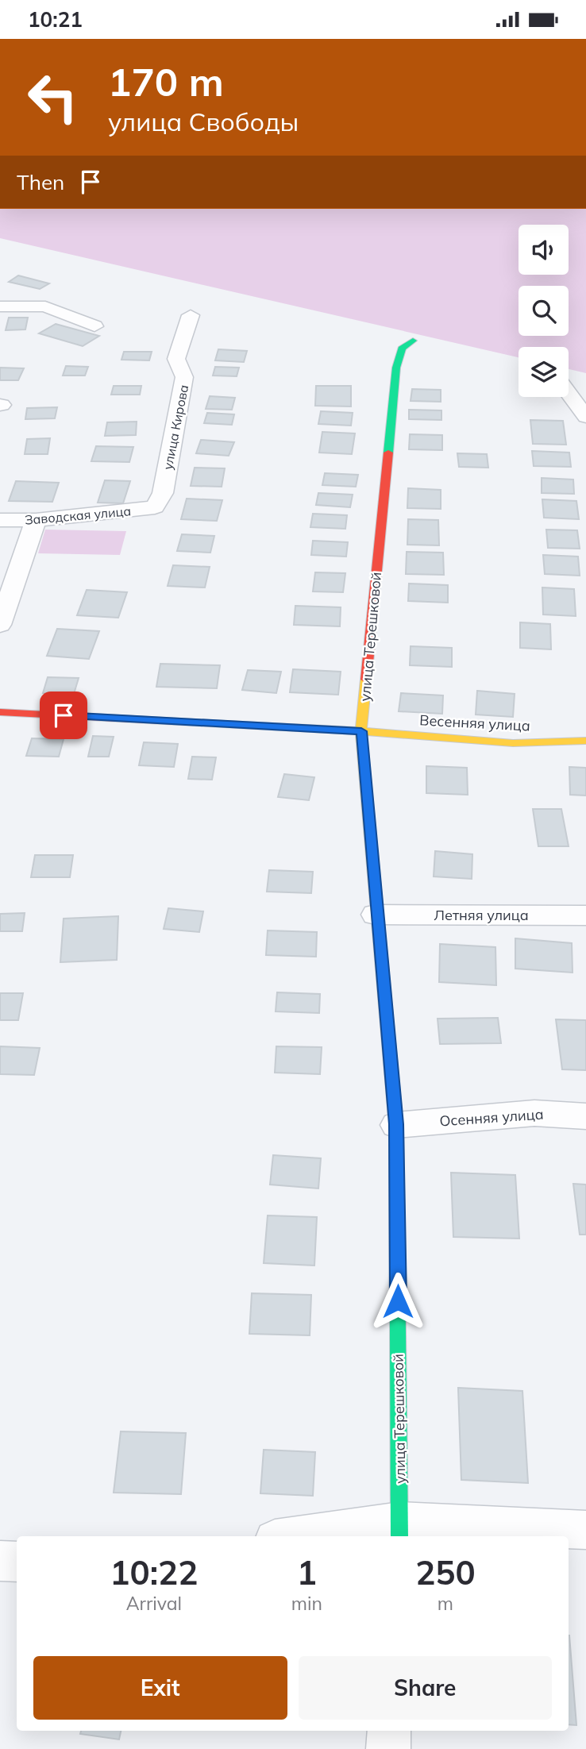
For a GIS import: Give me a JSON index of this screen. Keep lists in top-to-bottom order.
{
  "streets": {
    "street": [
      "улица Кирова",
      "Заводская улица",
      "улица Терешковой",
      "Весенняя улица",
      "Летняя улица",
      "Осенняя улица"
    ]
  },
  "crossings": [
    ["улица Кирова", "Заводская улица"],
    ["улица Терешковой", "Весенняя улица"],
    ["улица Терешковой", "Летняя улица"],
    ["улица Терешковой", "Осенняя улица"]
  ],
  "page": {
    "status": "10:21",
    "turn": ["170 m", "улица Свободы"],
    "then": "Then",
    "eta": [
      "10:22",
      "Arrival",
      "1",
      "min",
      "250",
      "m"
    ],
    "buttons": ["Exit", "Share"]
  }
}
